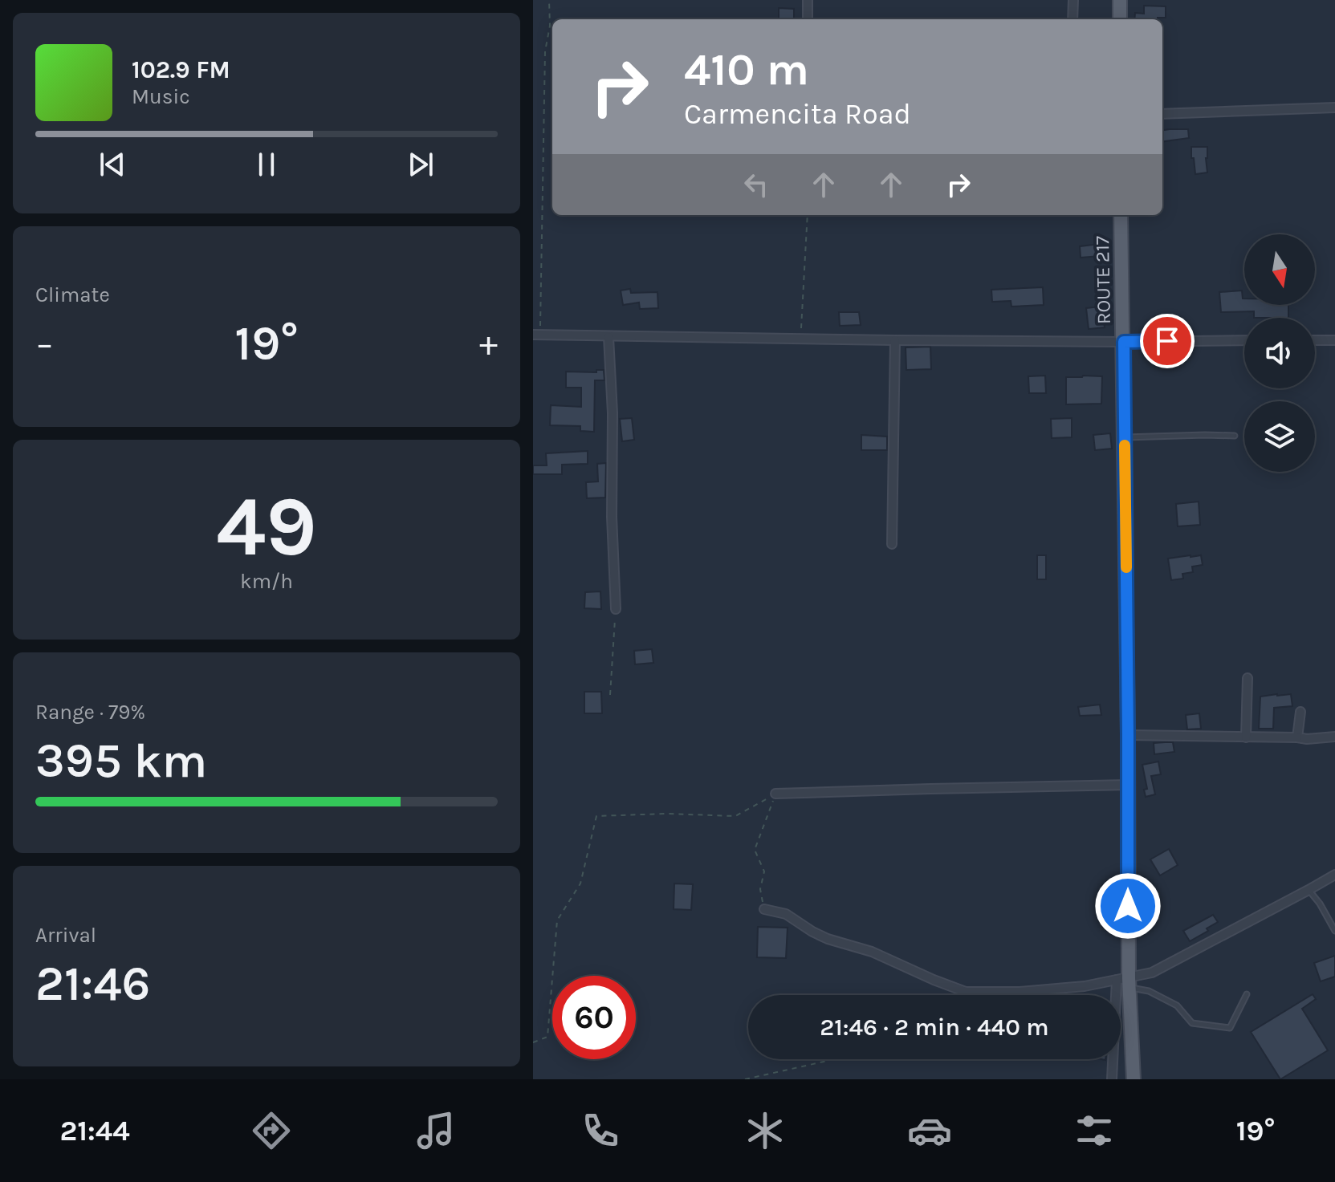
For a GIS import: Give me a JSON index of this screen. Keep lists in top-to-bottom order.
{
  "streets": {
    "main road": ["ROUTE 217"]
  },
  "north": "bottom",
  "page": {
    "turn": ["410 m", "Carmencita Road"],
    "song": ["102.9 FM", "Music"],
    "tile": [
      "Climate",
      ["49", "km/h"],
      ["Range · 79%", "395 km"],
      ["Arrival", "21:46"]
    ],
    "heat": ["−", "19°", "+"],
    "limit": "60",
    "trip": "21:46 · 2 min · 440 m",
    "tabs": ["21:44", "19°"]
  }
}
